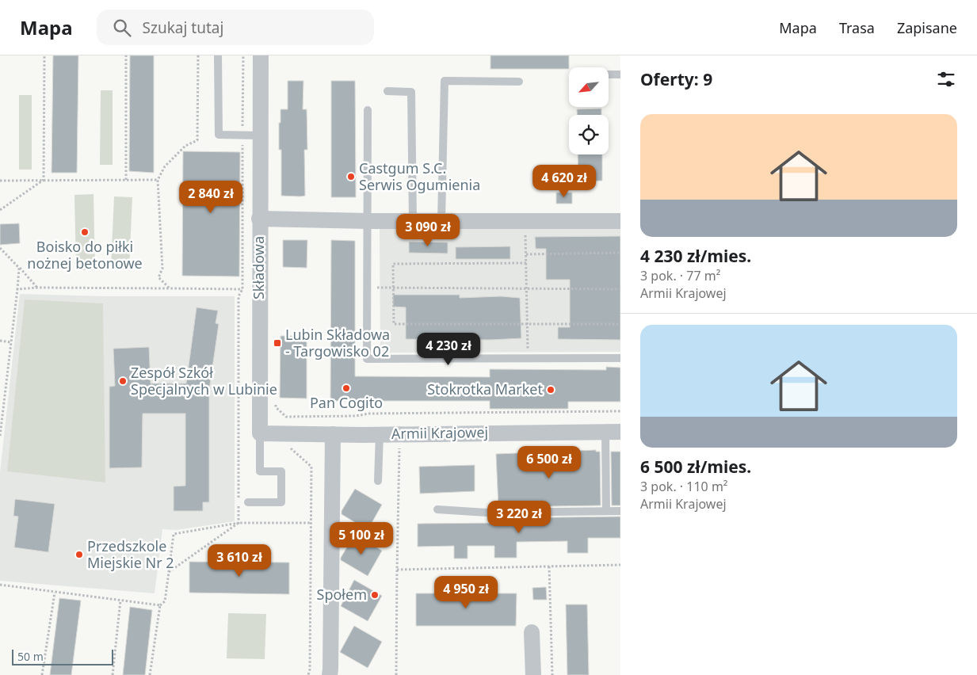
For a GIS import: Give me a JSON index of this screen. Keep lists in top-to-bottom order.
{
  "streets": {
    "street": ["Składowa", "Armii Krajowej"]
  },
  "crossings": [
    ["Składowa", "Armii Krajowej"]
  ],
  "places": {
    "other": [
      "Castgum S.C. Serwis Ogumienia",
      "Boisko do piłki nożnej betonowe",
      "Zespół Szkół Specjalnych w Lubinie",
      "Pan Cogito",
      "Stokrotka Market",
      "Przedszkole Miejskie Nr 2",
      "Społem"
    ],
    "transit": ["Lubin Składowa - Targowisko 02"]
  },
  "scale_bar": "50 m",
  "north": "bottom left",
  "page": {
    "header": "Mapa",
    "search": "Szukaj tutaj",
    "nav": ["Mapa", "Trasa", "Zapisane"],
    "heading": "Oferty: 9",
    "list": [
      {
        "name": "4 230 zł/mies.",
        "note": "3 pok. · 77 m² · Armii Krajowej"
      },
      {
        "name": "6 500 zł/mies.",
        "note": "3 pok. · 110 m² · Armii Krajowej"
      }
    ],
    "price": [
      "4 620 zł",
      "2 840 zł",
      "3 090 zł",
      "4 230 zł",
      "6 500 zł",
      "3 220 zł",
      "5 100 zł",
      "3 610 zł",
      "4 950 zł"
    ],
    "scale": "50 m"
  }
}
